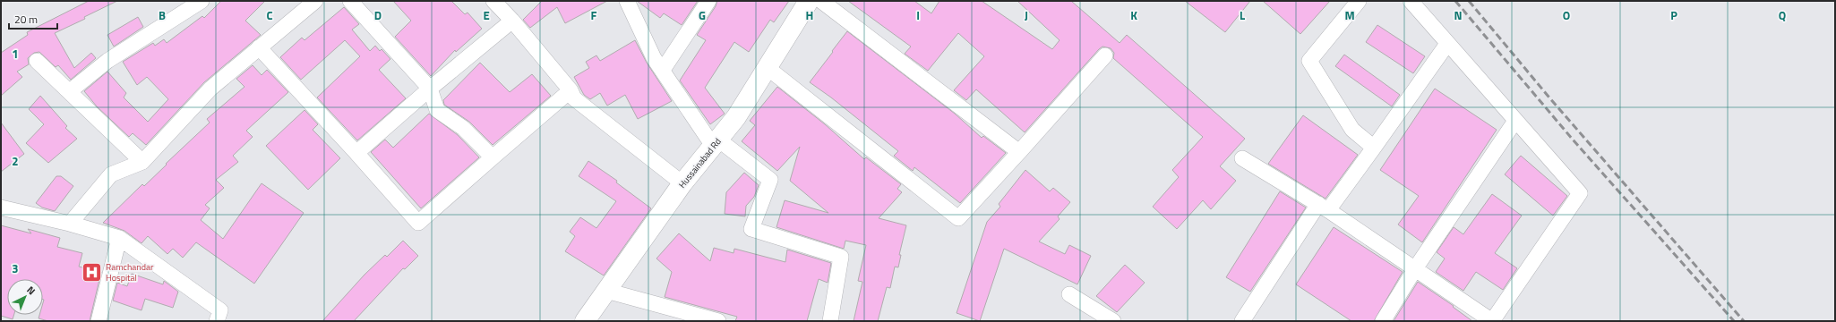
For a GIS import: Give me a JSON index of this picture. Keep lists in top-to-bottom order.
{
  "streets": {
    "street": ["Hussainabad Rd"]
  },
  "places": {
    "hospital": ["Ramchandar Hospital"]
  },
  "scale_bar": "20 m",
  "north": "top right",
  "grid": {
    "columns": [
      "B",
      "C",
      "D",
      "E",
      "F",
      "G",
      "H",
      "I",
      "J",
      "K",
      "L",
      "M",
      "N",
      "O",
      "P",
      "Q"
    ],
    "rows": ["1", "2", "3"]
  }
}
